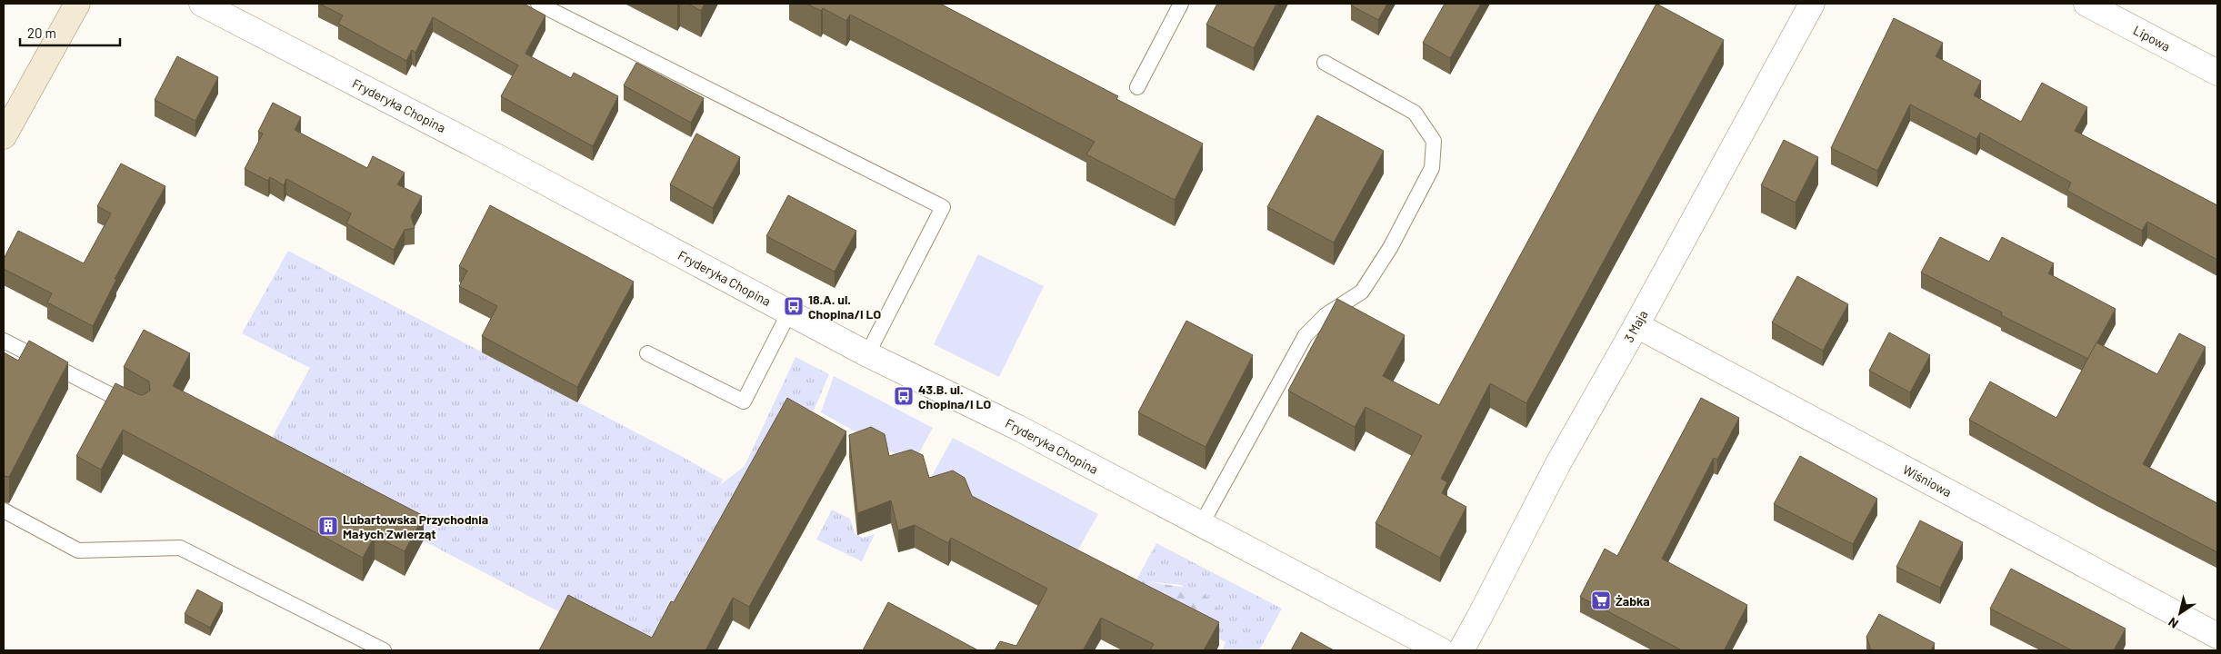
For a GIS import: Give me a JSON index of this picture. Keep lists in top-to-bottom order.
{
  "streets": {
    "street": [
      "Lipowa",
      "Fryderyka Chopina",
      "3 Maja",
      "Wiśniowa"
    ]
  },
  "crossings": [
    ["3 Maja", "Wiśniowa"]
  ],
  "places": {
    "bus stop": ["18.A. ul. Chopina/I LO", "43.B. ul. Chopina/I LO"],
    "building": ["Lubartowska Przychodnia Małych Zwierząt"],
    "supermarket": ["Żabka"]
  },
  "scale_bar": "20 m",
  "north": "bottom left"
}
